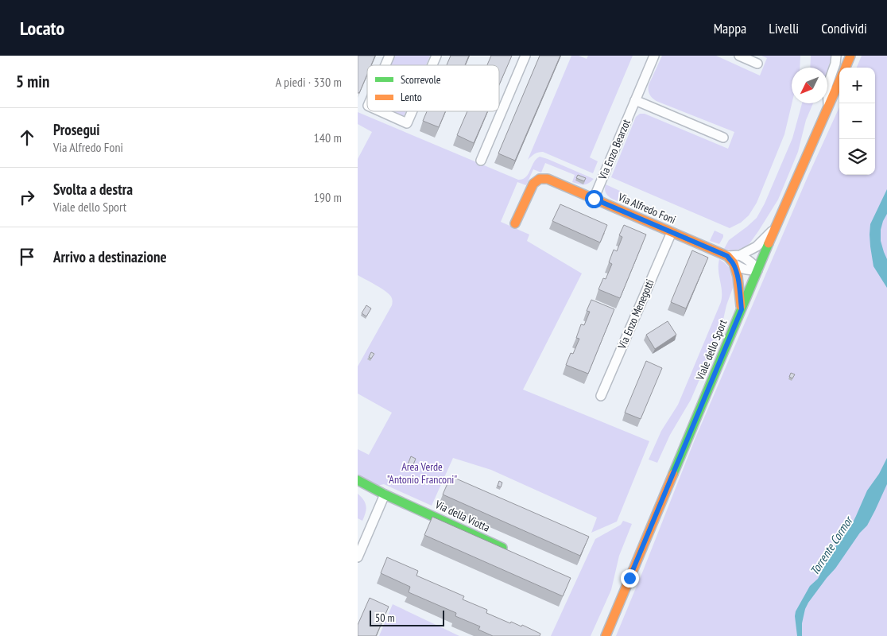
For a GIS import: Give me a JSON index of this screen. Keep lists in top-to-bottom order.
{
  "streets": {
    "street": [
      "Via Enzo Bearzot",
      "Via Alfredo Foni",
      "Via Enzo Menegotti",
      "Viale dello Sport",
      "Via della Viotta"
    ]
  },
  "crossings": [
    ["Via Enzo Bearzot", "Via Alfredo Foni"],
    ["Via Alfredo Foni", "Via Enzo Menegotti"],
    ["Via Alfredo Foni", "Viale dello Sport"]
  ],
  "water": ["Torrente Cormor"],
  "parks": ["Area Verde \"Antonio Franconi\""],
  "legend": ["Scorrevole", "Lento"],
  "scale_bar": "50 m",
  "north": "bottom left",
  "page": {
    "header": "Locato",
    "nav": ["Mappa", "Livelli", "Condividi"],
    "heading": ["5 min", "A piedi · 330 m"],
    "map_buttons": ["+", "−"],
    "list": [
      ["Prosegui", "Via Alfredo Foni", "140 m"],
      ["Svolta a destra", "Viale dello Sport", "190 m"],
      "Arrivo a destinazione"
    ],
    "scale": "50 m"
  }
}
